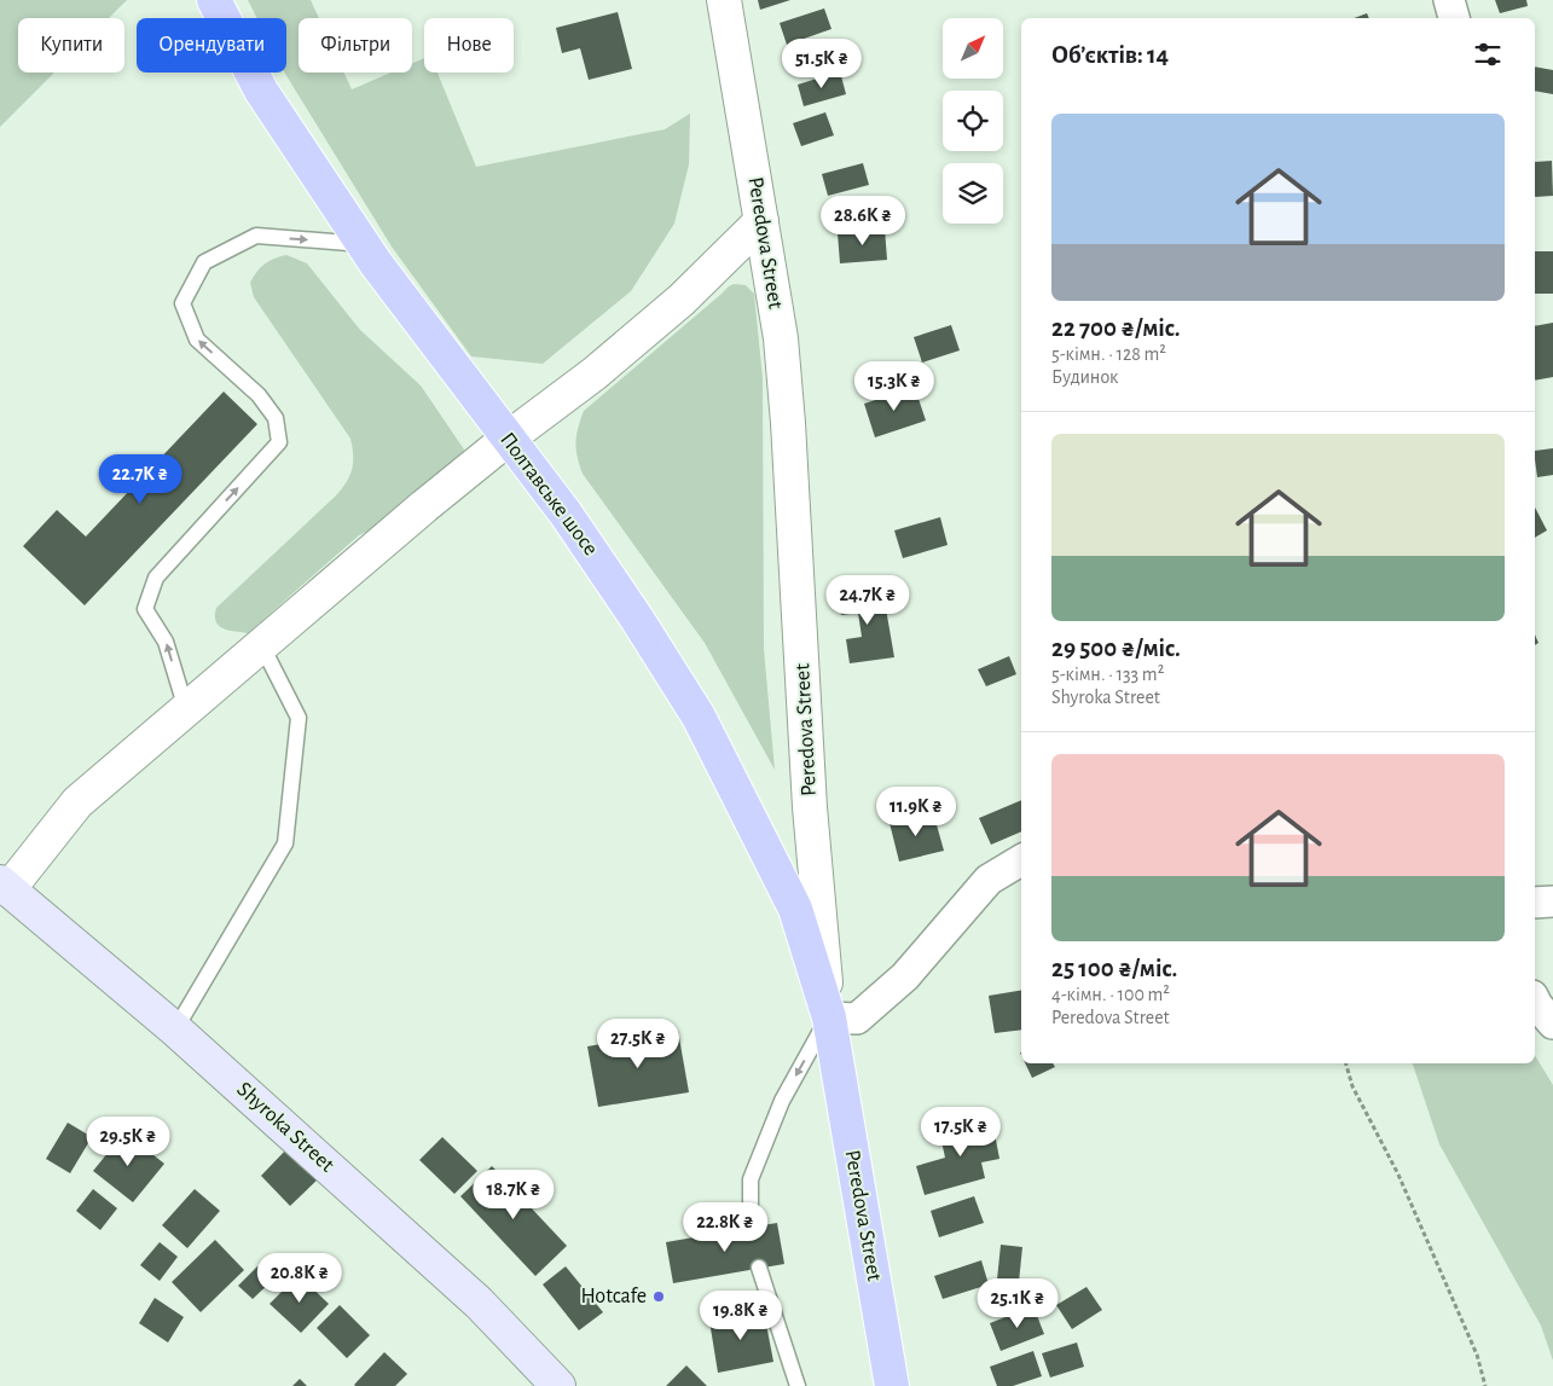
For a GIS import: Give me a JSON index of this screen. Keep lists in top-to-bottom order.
{
  "streets": {
    "main road": ["Peredova Street", "Полтавське шосе", "Shyroka Street"]
  },
  "crossings": [
    ["Peredova Street", "Полтавське шосе"]
  ],
  "places": ["Hotcafe"],
  "north": "top right",
  "page": {
    "chip": [
      "Купити",
      "Орендувати",
      "Фільтри",
      "Нове"
    ],
    "heading": "Об’єктів: 14",
    "price": [
      "51.5K ₴",
      "28.6K ₴",
      "15.3K ₴",
      "22.7K ₴",
      "24.7K ₴",
      "11.9K ₴",
      "27.5K ₴",
      "17.5K ₴",
      "29.5K ₴",
      "18.7K ₴",
      "22.8K ₴",
      "20.8K ₴",
      "25.1K ₴",
      "19.8K ₴"
    ],
    "list": [
      {
        "name": "22 700 ₴/міс.",
        "note": "5-кімн. · 128 m² · Будинок"
      },
      {
        "name": "29 500 ₴/міс.",
        "note": "5-кімн. · 133 m² · Shyroka Street"
      },
      {
        "name": "25 100 ₴/міс.",
        "note": "4-кімн. · 100 m² · Peredova Street"
      }
    ]
  }
}
